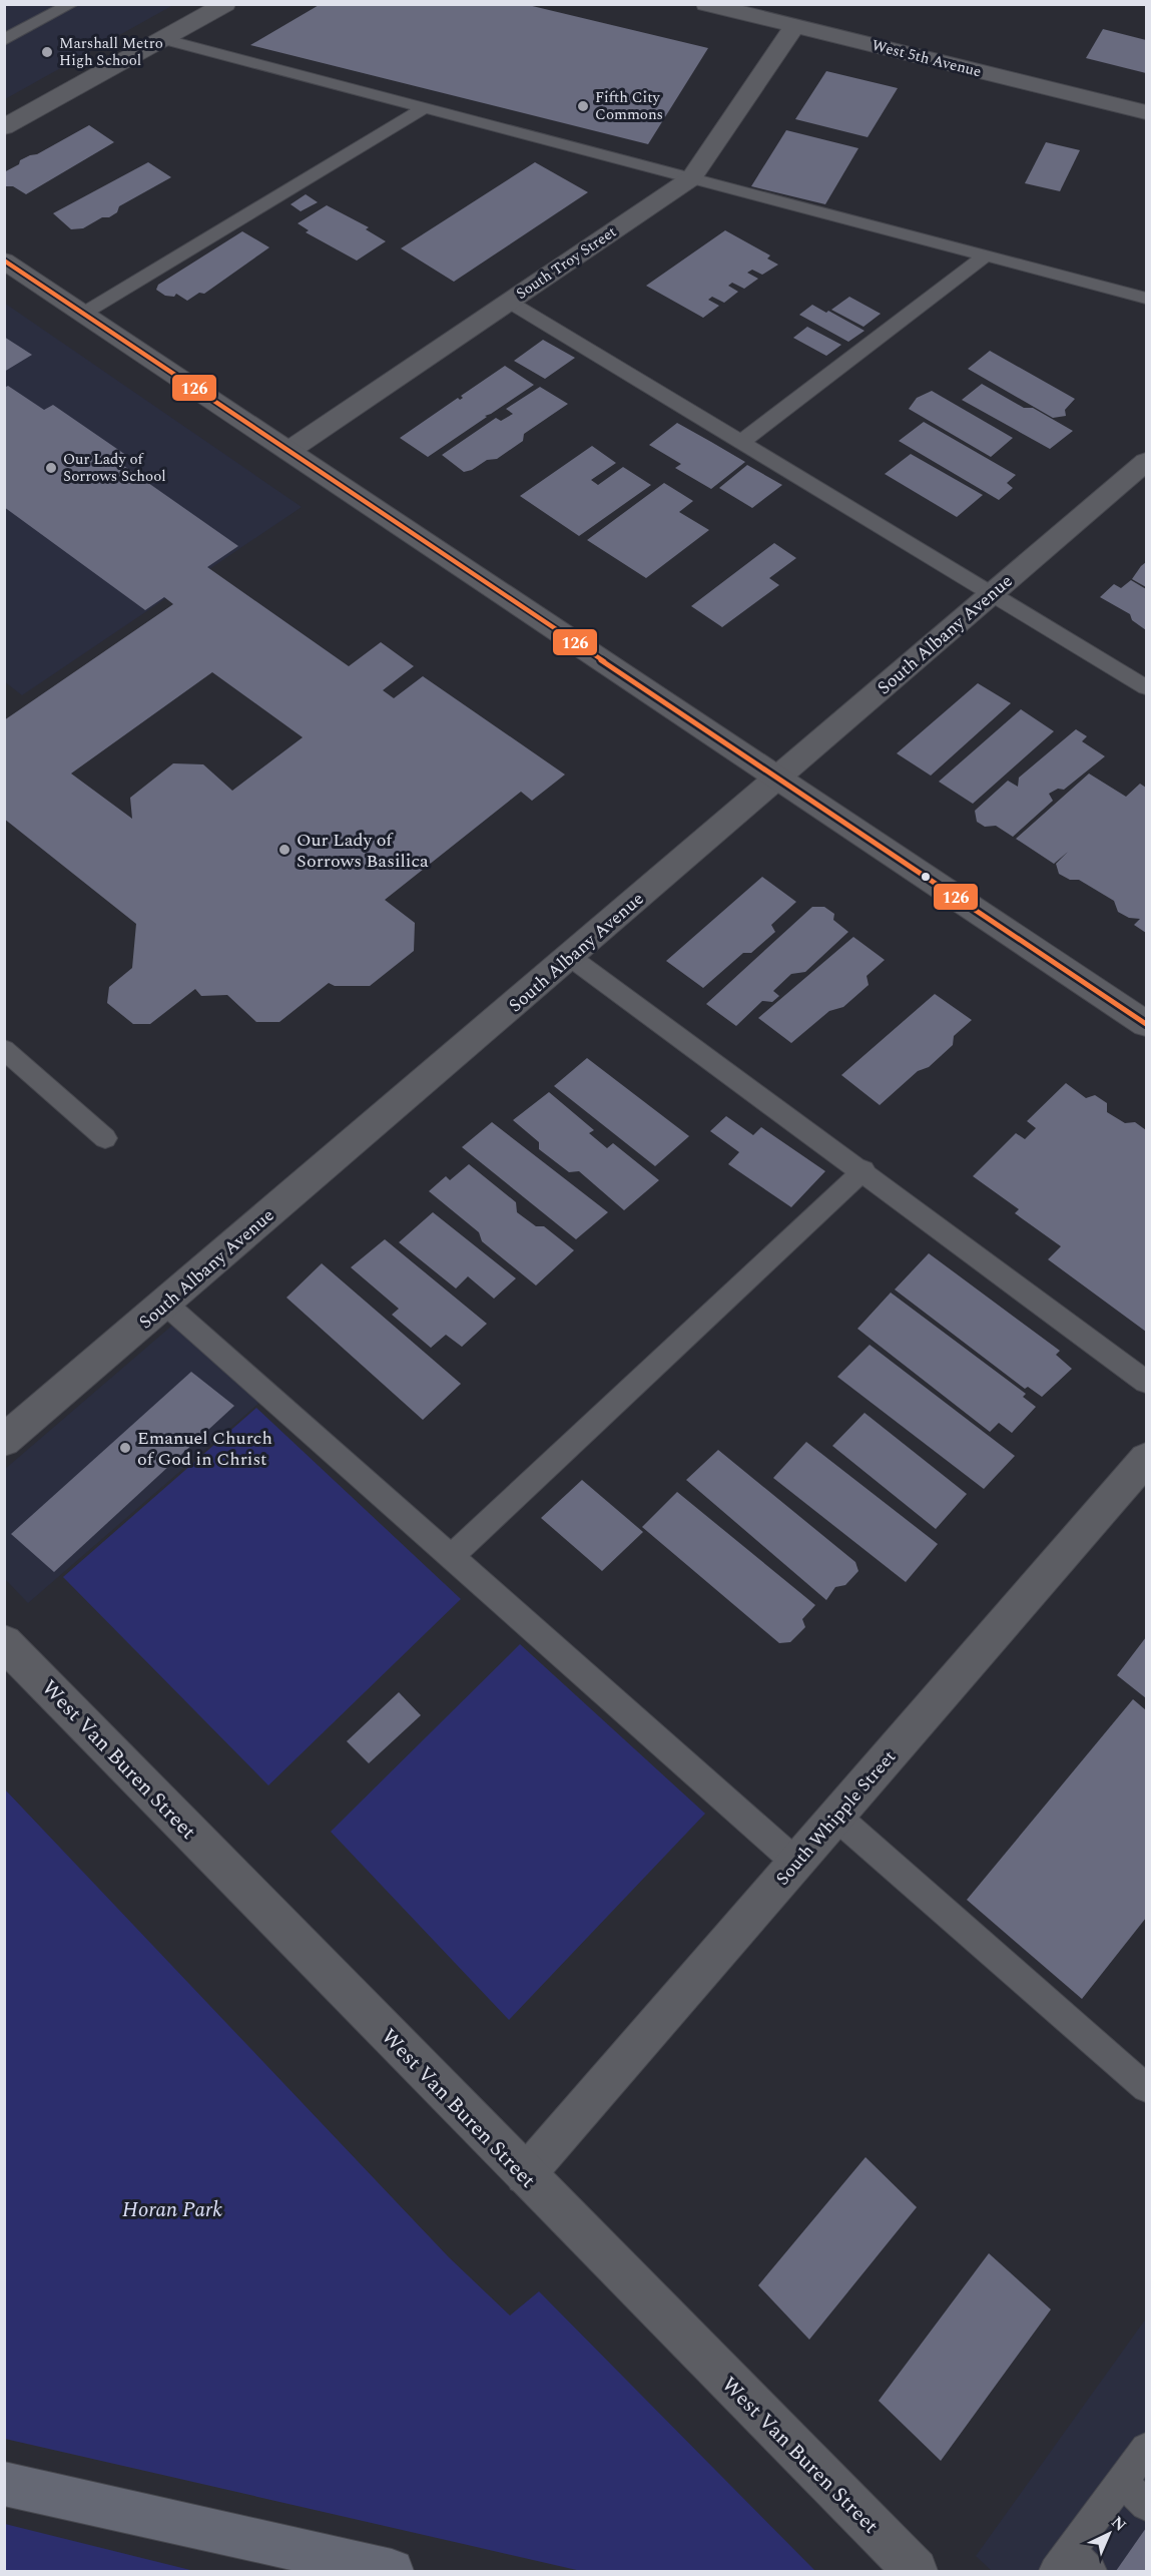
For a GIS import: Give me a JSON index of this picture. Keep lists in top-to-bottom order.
{
  "streets": {
    "street": [
      "West 5th Avenue",
      "South Troy Street",
      "South Albany Avenue",
      "West Van Buren Street",
      "South Whipple Street"
    ]
  },
  "crossings": [
    ["West 5th Avenue", "South Troy Street"],
    ["West Van Buren Street", "South Whipple Street"]
  ],
  "parks": ["Horan Park"],
  "places": [
    "Marshall Metro High School",
    "Fifth City Commons",
    "Our Lady of Sorrows School",
    "Our Lady of Sorrows Basilica",
    "Emanuel Church of God in Christ"
  ],
  "lines": ["transit line 126"],
  "north": "top right"
}
